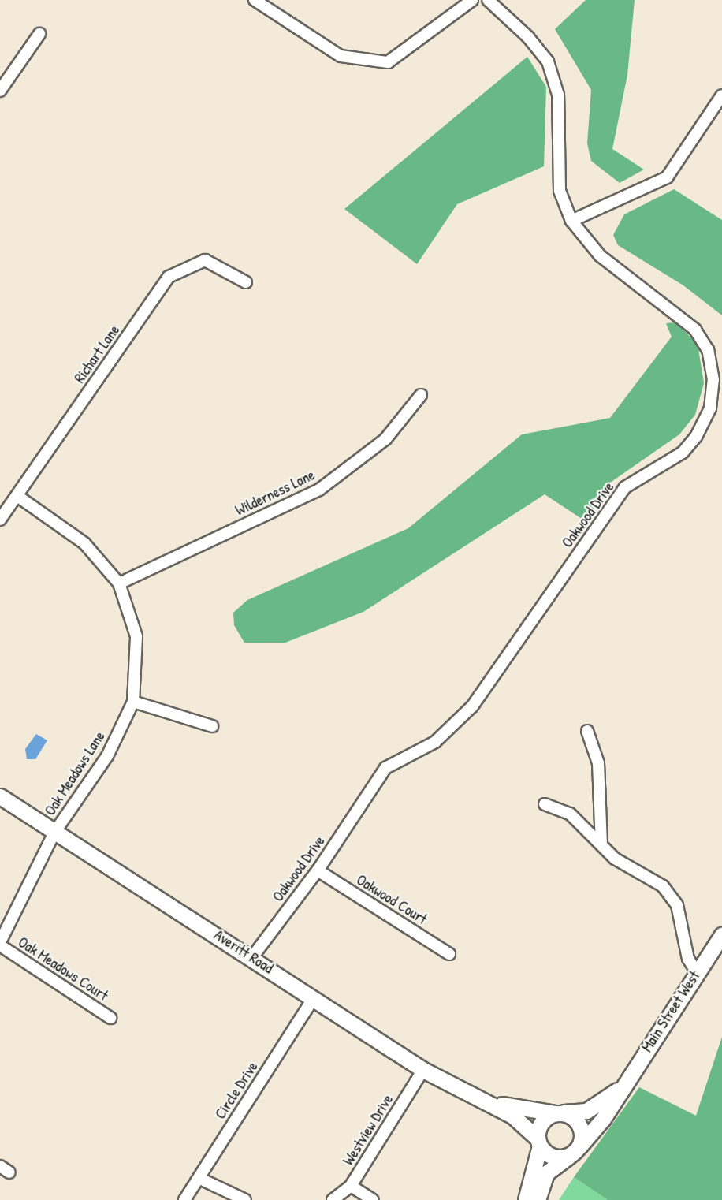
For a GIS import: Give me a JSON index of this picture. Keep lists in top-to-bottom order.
{
  "streets": {
    "street": [
      "Richart Lane",
      "Wilderness Lane",
      "Oakwood Drive",
      "Oak Meadows Lane",
      "Oakwood Court",
      "Averitt Road",
      "Oak Meadows Court",
      "Main Street West",
      "Circle Drive",
      "Westview Drive"
    ]
  },
  "crossings": [
    ["Richart Lane", "Oak Meadows Lane"],
    ["Wilderness Lane", "Oak Meadows Lane"],
    ["Oakwood Drive", "Oakwood Court"],
    ["Oakwood Drive", "Averitt Road"],
    ["Oak Meadows Lane", "Averitt Road"],
    ["Oak Meadows Lane", "Oak Meadows Court"],
    ["Averitt Road", "Main Street West"],
    ["Averitt Road", "Circle Drive"],
    ["Averitt Road", "Westview Drive"]
  ]
}
